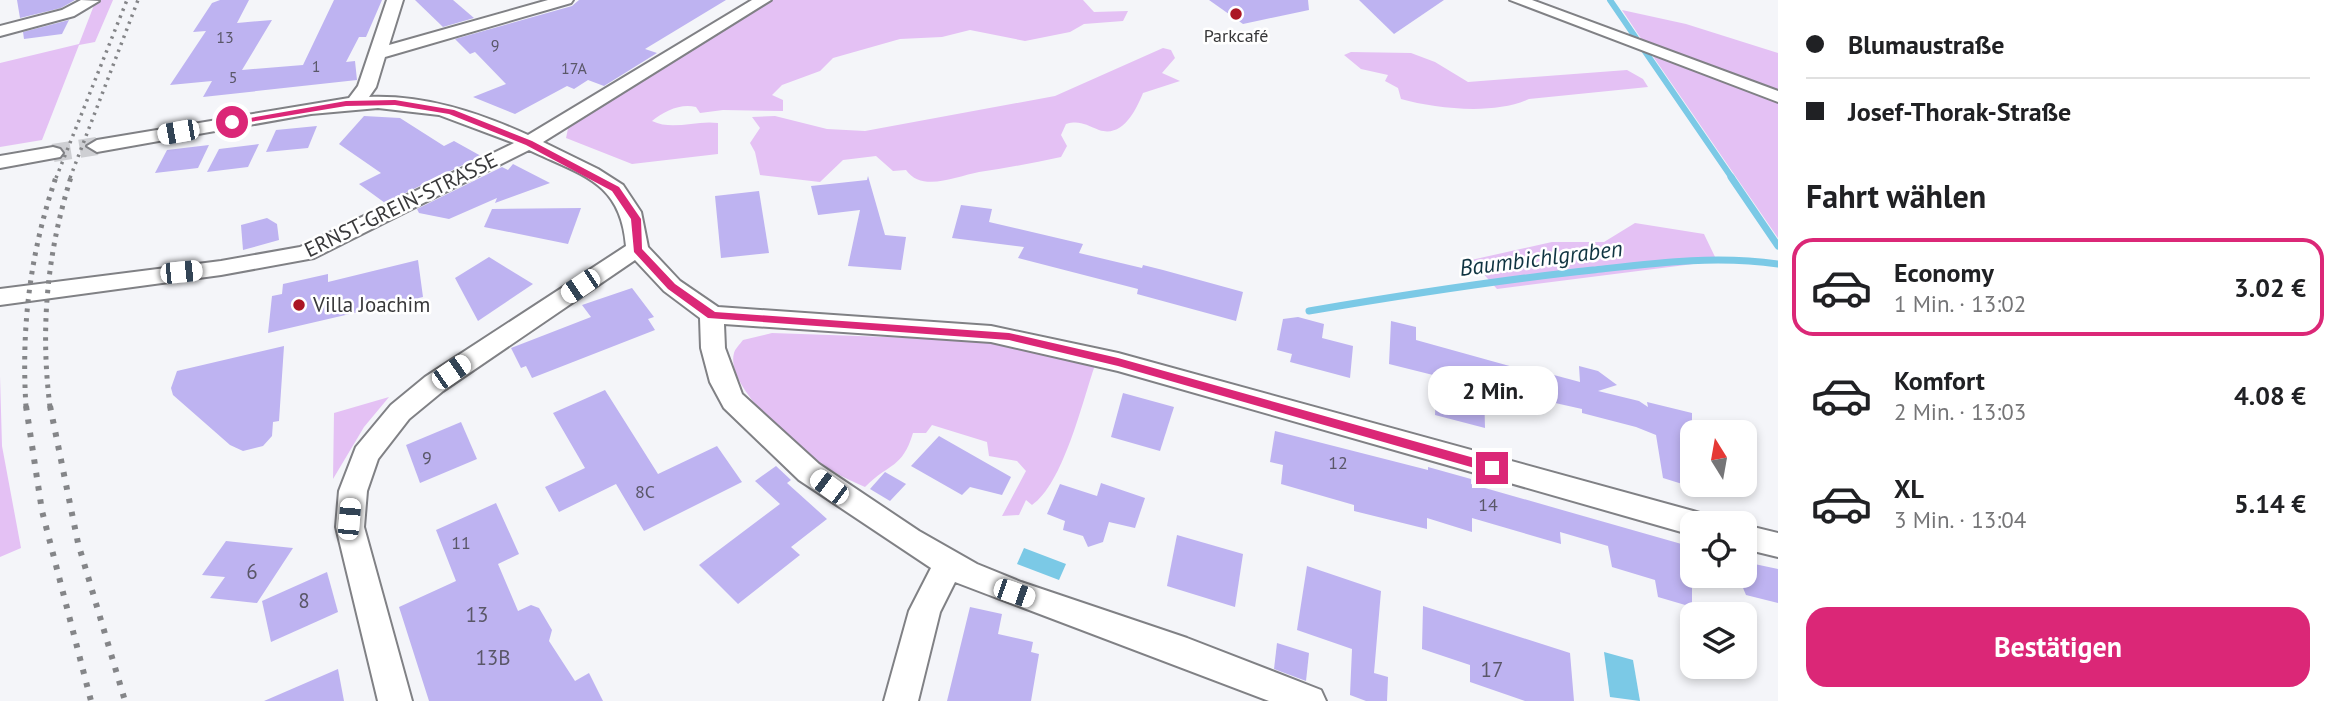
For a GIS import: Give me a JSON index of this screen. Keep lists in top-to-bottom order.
{
  "streets": {
    "street": ["ERNST-GREIN-STRASSE"]
  },
  "water": ["Baumbichlgraben"],
  "places": ["Parkcafé", "Villa Joachim"],
  "house_numbers": [
    "13",
    "9",
    "1",
    "17A",
    "5",
    "9",
    "12",
    "8C",
    "14",
    "11",
    "6",
    "8",
    "13",
    "13B",
    "17"
  ],
  "north": "top",
  "page": {
    "banner": ["Blumaustraße", "Josef-Thorak-Straße"],
    "heading": "Fahrt wählen",
    "list": [
      {
        "name": "Economy",
        "note": "1 Min. · 13:02",
        "value": "3.02 €"
      },
      {
        "name": "Komfort",
        "note": "2 Min. · 13:03",
        "value": "4.08 €"
      },
      {
        "name": "XL",
        "note": "3 Min. · 13:04",
        "value": "5.14 €"
      }
    ],
    "bubble": "2 Min.",
    "buttons": "Bestätigen"
  }
}
